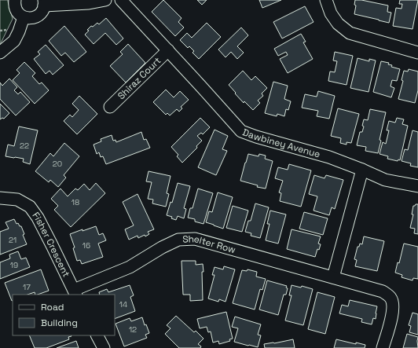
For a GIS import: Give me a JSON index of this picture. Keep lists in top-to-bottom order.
{
  "streets": {
    "street": [
      "Shiraz Court",
      "Dawbiney Avenue",
      "Fisher Crescent",
      "Shelter Row"
    ]
  },
  "crossings": [
    ["Shiraz Court", "Dawbiney Avenue"],
    ["Fisher Crescent", "Shelter Row"]
  ],
  "house_numbers": [
    "22",
    "20",
    "18",
    "21",
    "16",
    "19",
    "17",
    "14",
    "12"
  ],
  "legend": ["Road", "Building"]
}
